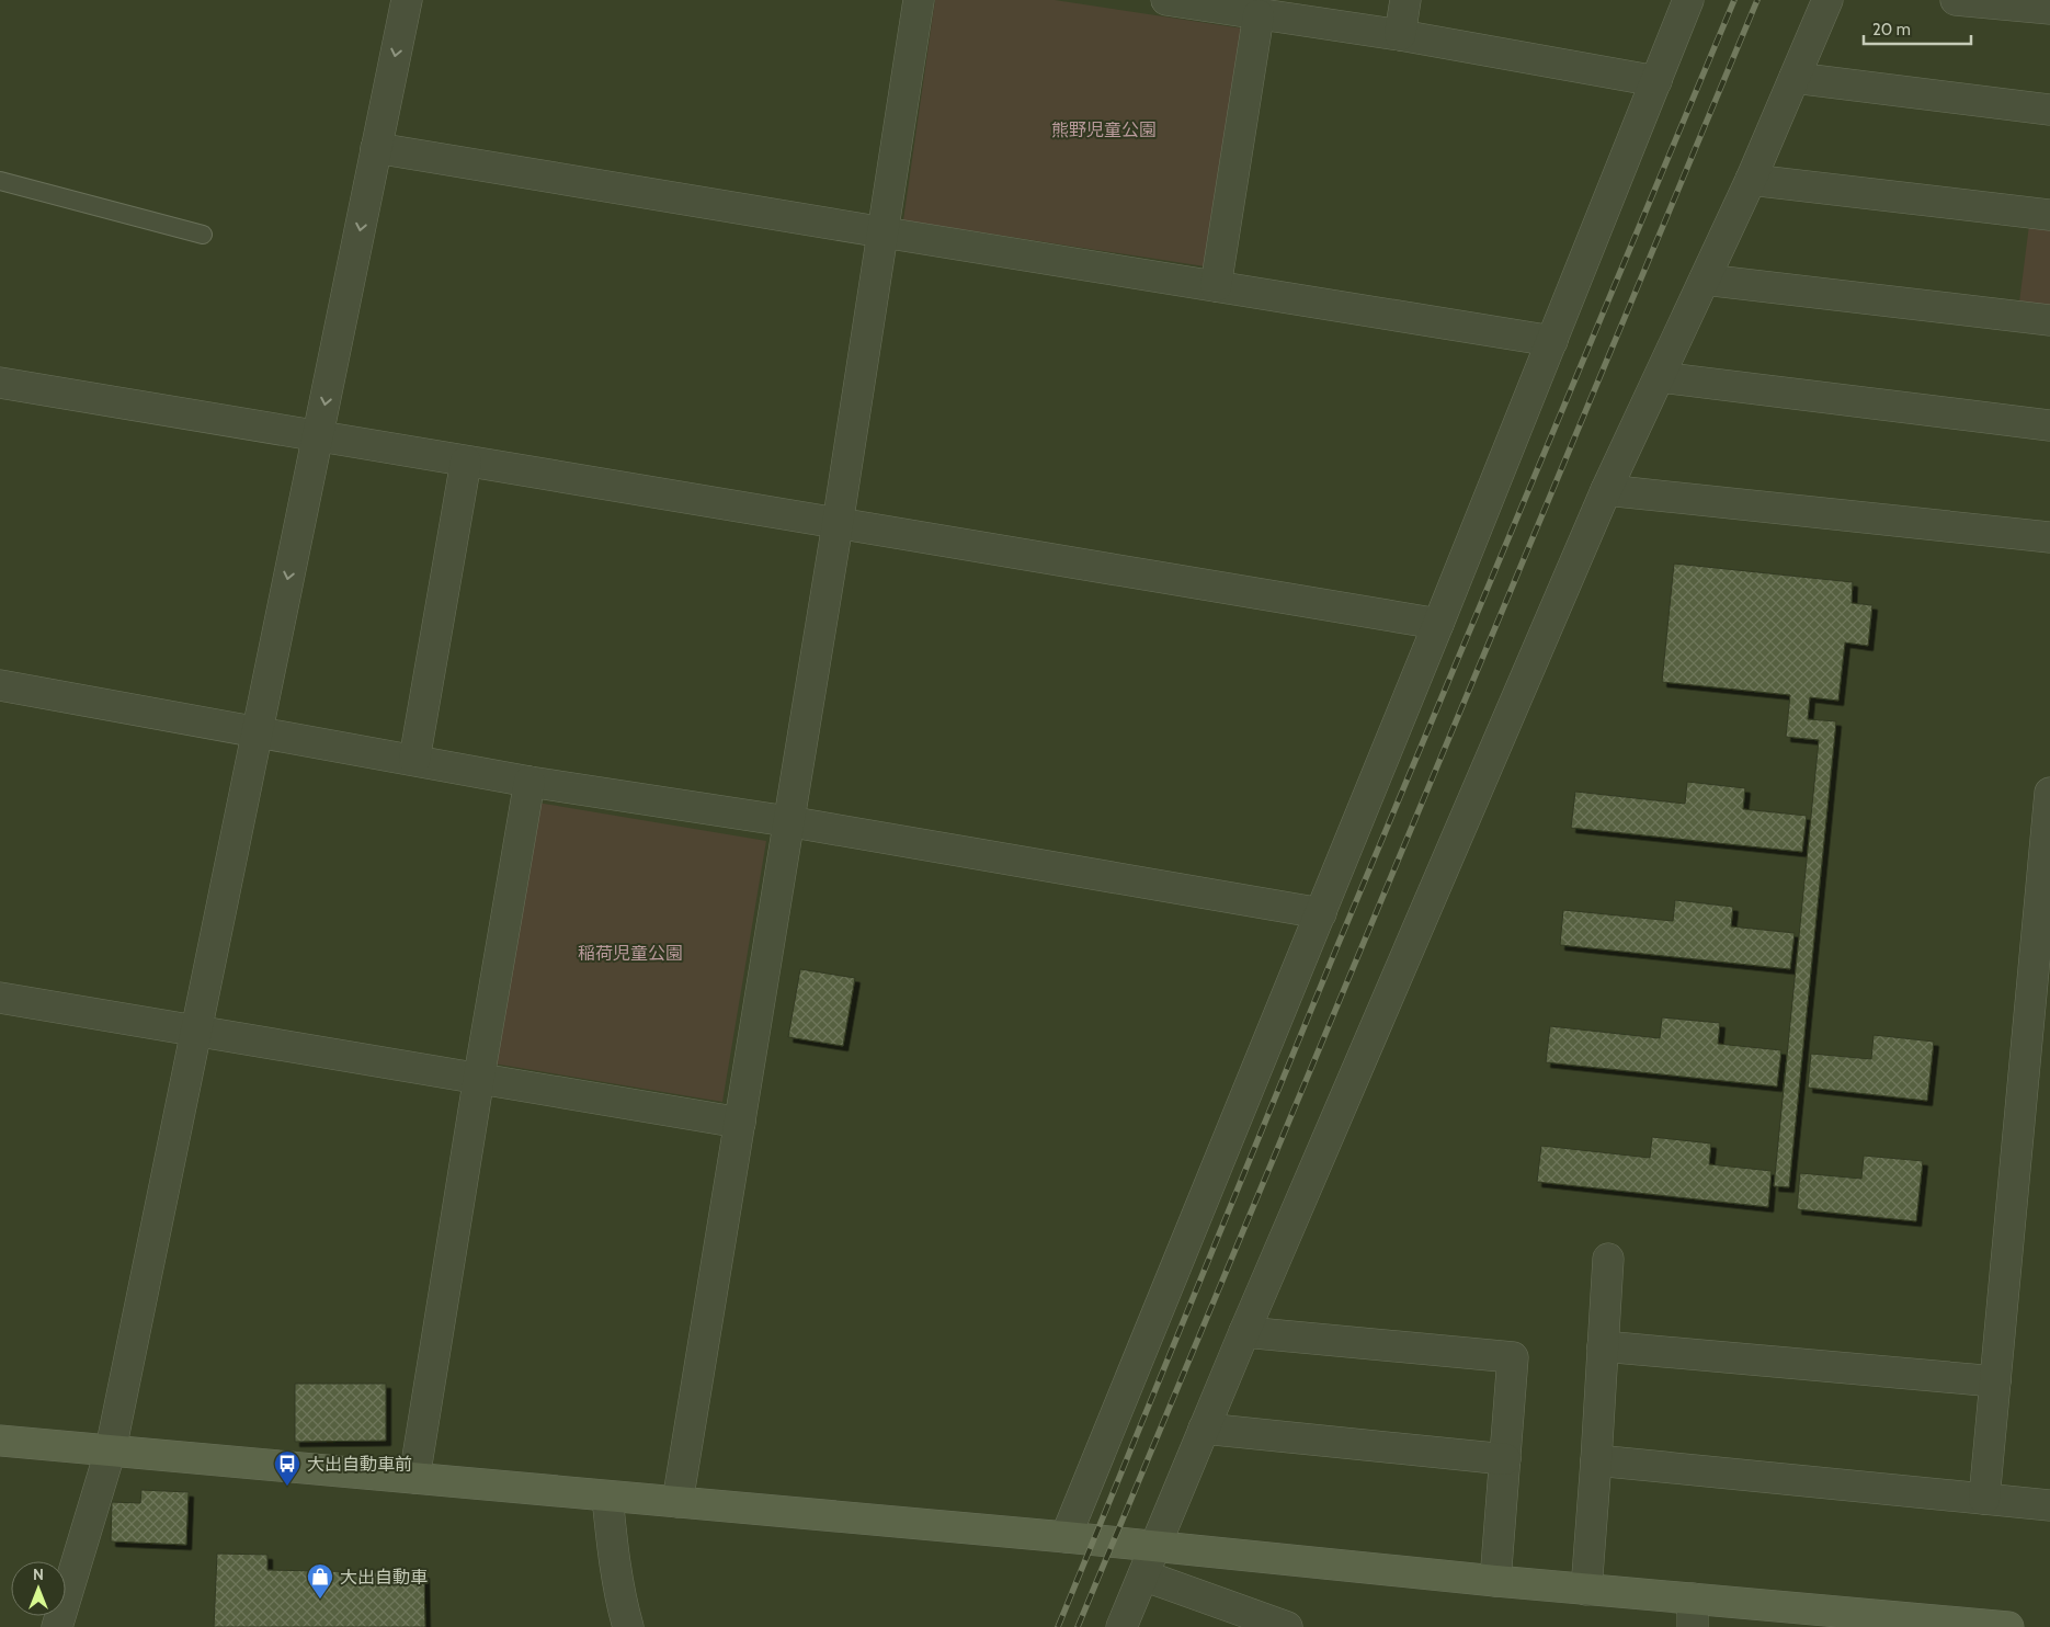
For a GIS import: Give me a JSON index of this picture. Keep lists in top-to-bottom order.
{
  "parks": ["熊野児童公園", "稲荷児童公園"],
  "places": {
    "bus stop": ["大出自動車前"],
    "shop": ["大出自動車"]
  },
  "scale_bar": "20 m",
  "north": "top"
}
